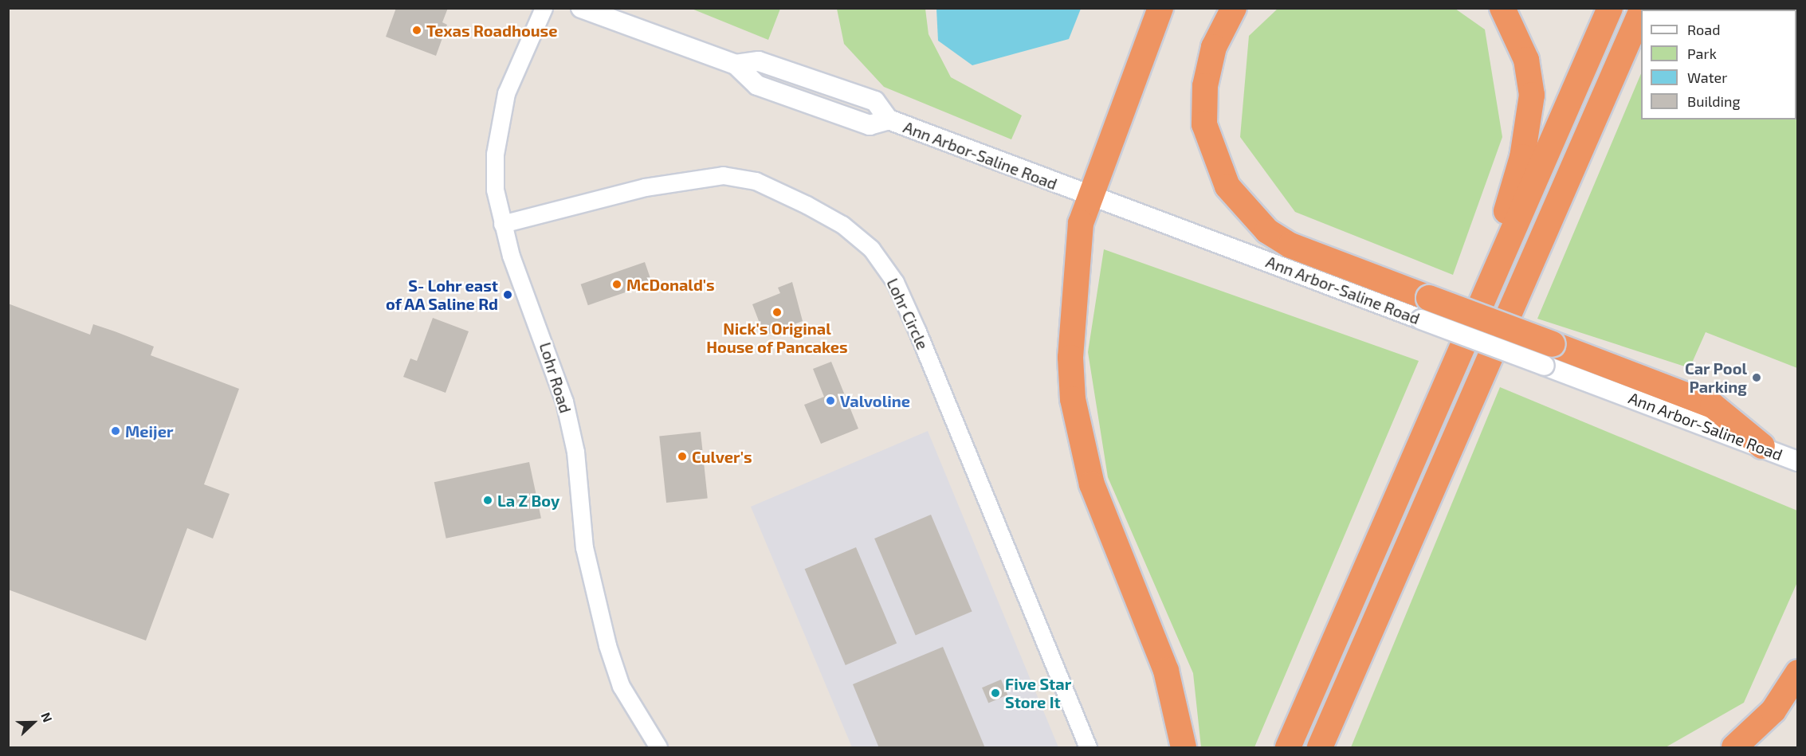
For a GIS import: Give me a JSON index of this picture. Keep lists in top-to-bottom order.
{
  "streets": {
    "main road": ["Ann Arbor-Saline Road"],
    "street": ["Lohr Circle", "Lohr Road"]
  },
  "crossings": [
    ["Lohr Circle", "Lohr Road"]
  ],
  "places": [
    "Texas Roadhouse",
    "McDonald's",
    "S- Lohr east of AA Saline Rd",
    "Nick's Original House of Pancakes",
    "Car Pool Parking",
    "Valvoline",
    "Meijer",
    "Culver's",
    "La Z Boy",
    "Five Star Store It"
  ],
  "legend": [
    "Road",
    "Park",
    "Water",
    "Building"
  ],
  "north": "right"
}
